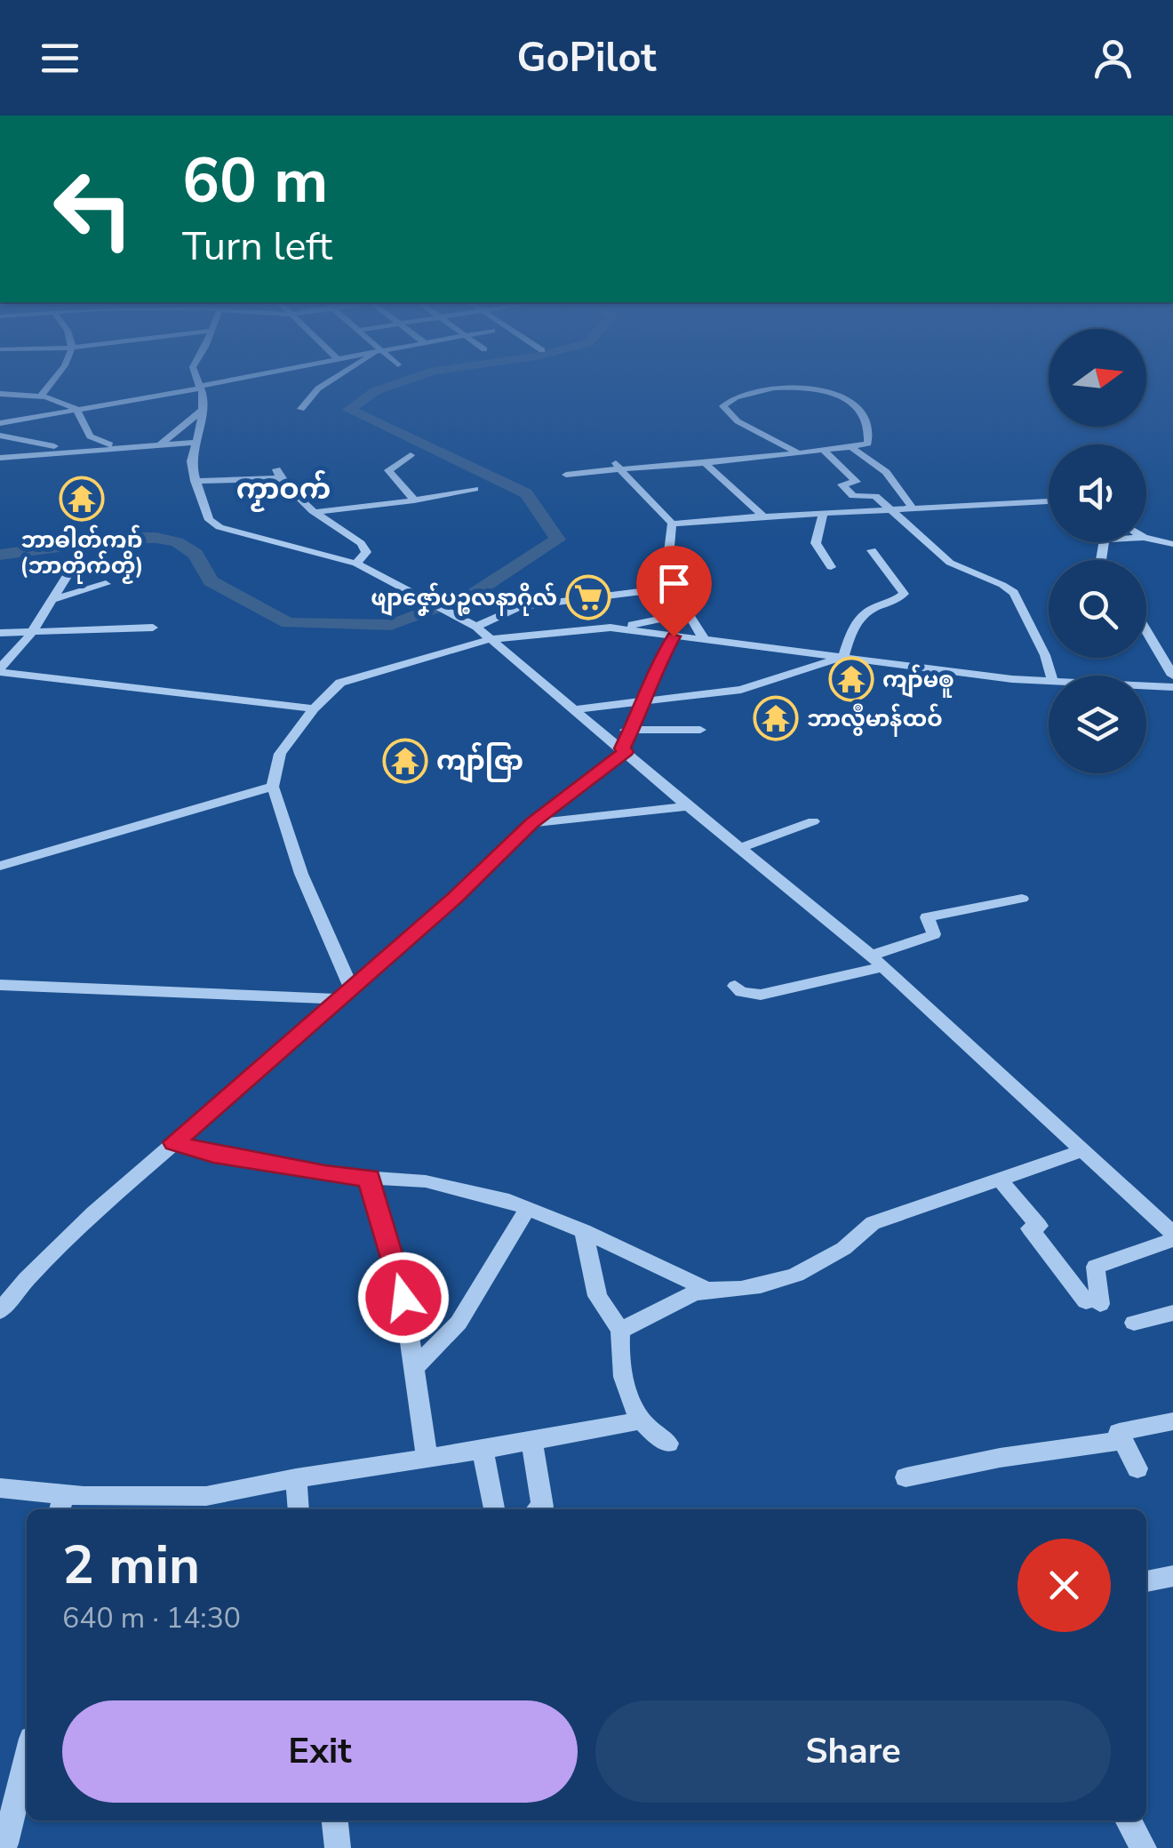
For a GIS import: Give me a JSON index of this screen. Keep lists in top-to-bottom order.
{
  "districts": ["ကၟာဝက်"],
  "places": {
    "temple": [
      "ဘာဓါတ်ကျာ် (ဘာတိုက်တၟိ)",
      "ကျာ်မၜူ",
      "ဘာလွဳမာန်ထဝ်",
      "ကျာ်ဇြာ"
    ],
    "supermarket": ["ဖျာဇၞော်ပဉ္စလနာဂိုလ်"]
  },
  "north": "right",
  "page": {
    "header": "GoPilot",
    "turn": ["60 m", "Turn left"],
    "heading": ["2 min", "640 m · 14:30"],
    "buttons": ["Exit", "Share"]
  }
}
